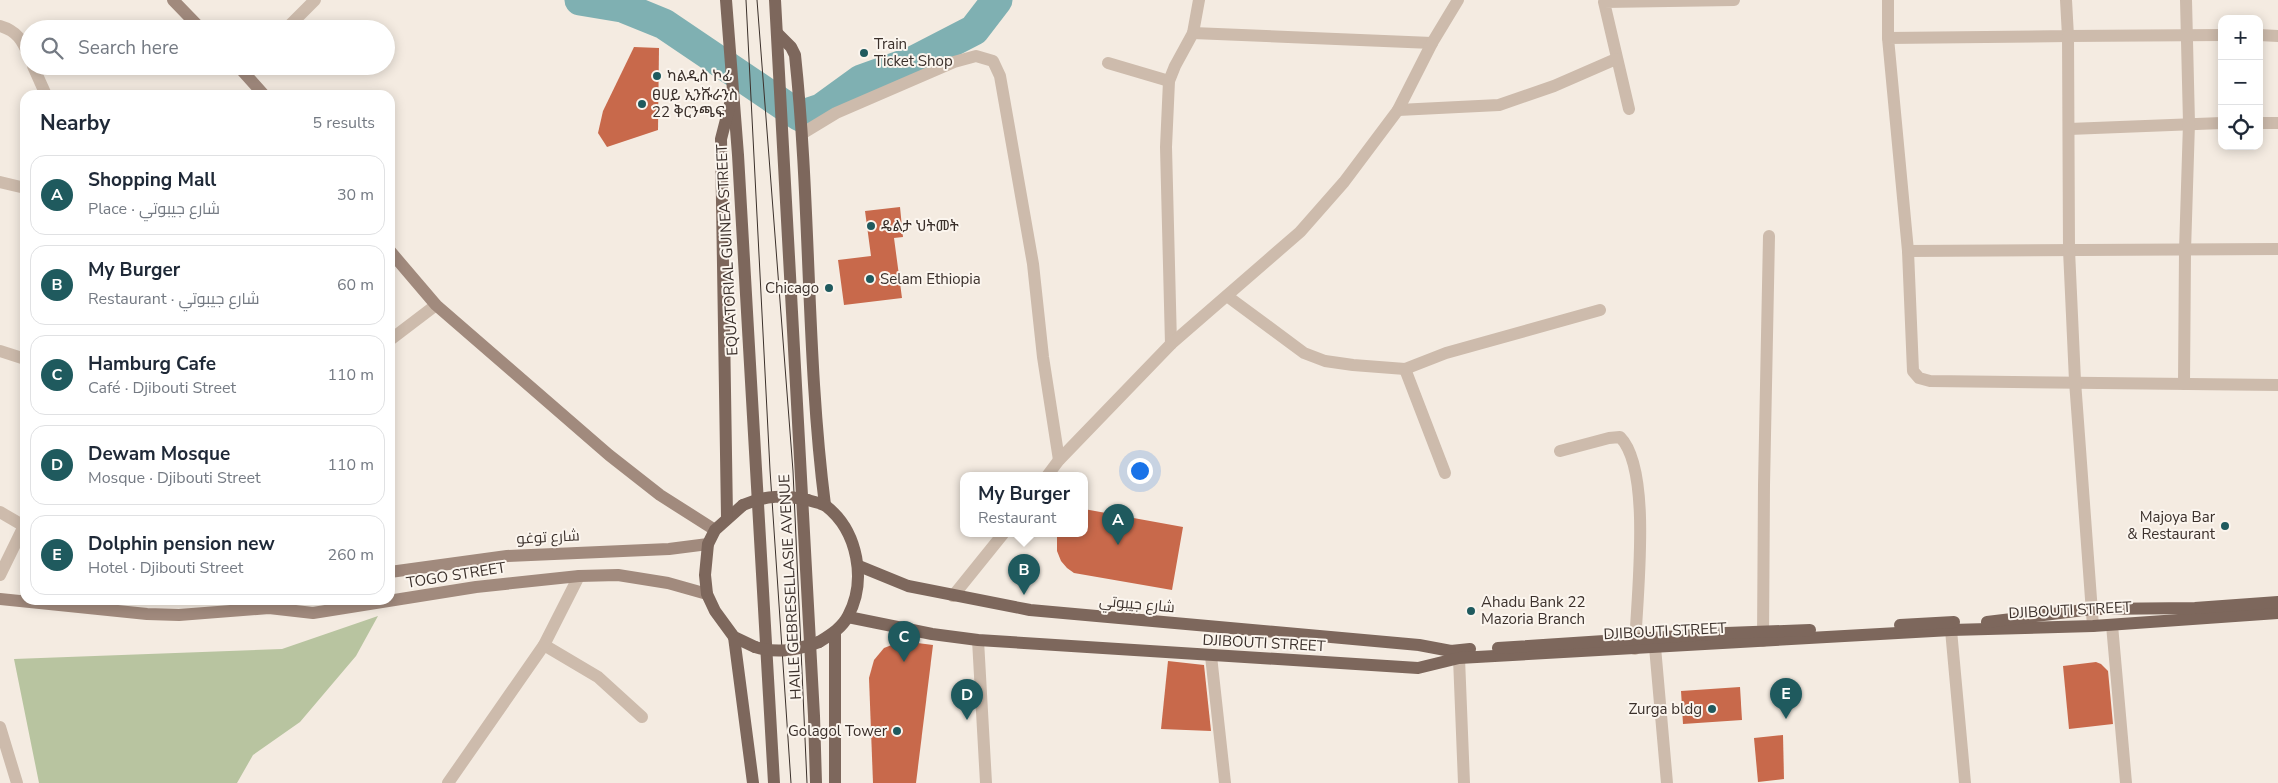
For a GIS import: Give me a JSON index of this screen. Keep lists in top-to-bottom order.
{
  "streets": {
    "main road": [
      "EQUATORIAL GUINEA STREET",
      "HAILE GEBRESELLASIE AVENUE",
      "شارع جيبوتي",
      "DJIBOUTI STREET"
    ],
    "street": ["شارع توغو", "TOGO STREET"]
  },
  "crossings": [
    ["شارع توغو", "TOGO STREET"],
    ["شارع توغو", "شارع جيبوتي"],
    ["شارع توغو", "DJIBOUTI STREET"],
    ["TOGO STREET", "شارع جيبوتي"],
    ["TOGO STREET", "DJIBOUTI STREET"],
    ["شارع جيبوتي", "DJIBOUTI STREET"]
  ],
  "places": [
    "Train Ticket Shop",
    "ካልዲስ ኮፊ",
    "ፀሀይ ኢንሹራንስ 22 ቅርንጫፍ",
    "ዴልታ ህትመት",
    "Selam Ethiopia",
    "Chicago",
    "Majoya Bar & Restaurant",
    "Ahadu Bank 22 Mazoria Branch",
    "Zurga bldg",
    "Golagol Tower"
  ],
  "page": {
    "map_buttons": ["+", "−"],
    "search": "Search here",
    "heading": ["Nearby", "5 results"],
    "list": [
      {
        "mark": "A",
        "name": "Shopping Mall",
        "note": "Place · شارع جيبوتي",
        "value": "30 m"
      },
      {
        "mark": "B",
        "name": "My Burger",
        "note": "Restaurant · شارع جيبوتي",
        "value": "60 m"
      },
      {
        "mark": "C",
        "name": "Hamburg Cafe",
        "note": "Café · Djibouti Street",
        "value": "110 m"
      },
      {
        "mark": "D",
        "name": "Dewam Mosque",
        "note": "Mosque · Djibouti Street",
        "value": "110 m"
      },
      {
        "mark": "E",
        "name": "Dolphin pension new",
        "note": "Hotel · Djibouti Street",
        "value": "260 m"
      }
    ],
    "popup": ["My Burger", "Restaurant"],
    "pins": [
      "A",
      "B",
      "C",
      "E",
      "D"
    ]
  }
}
